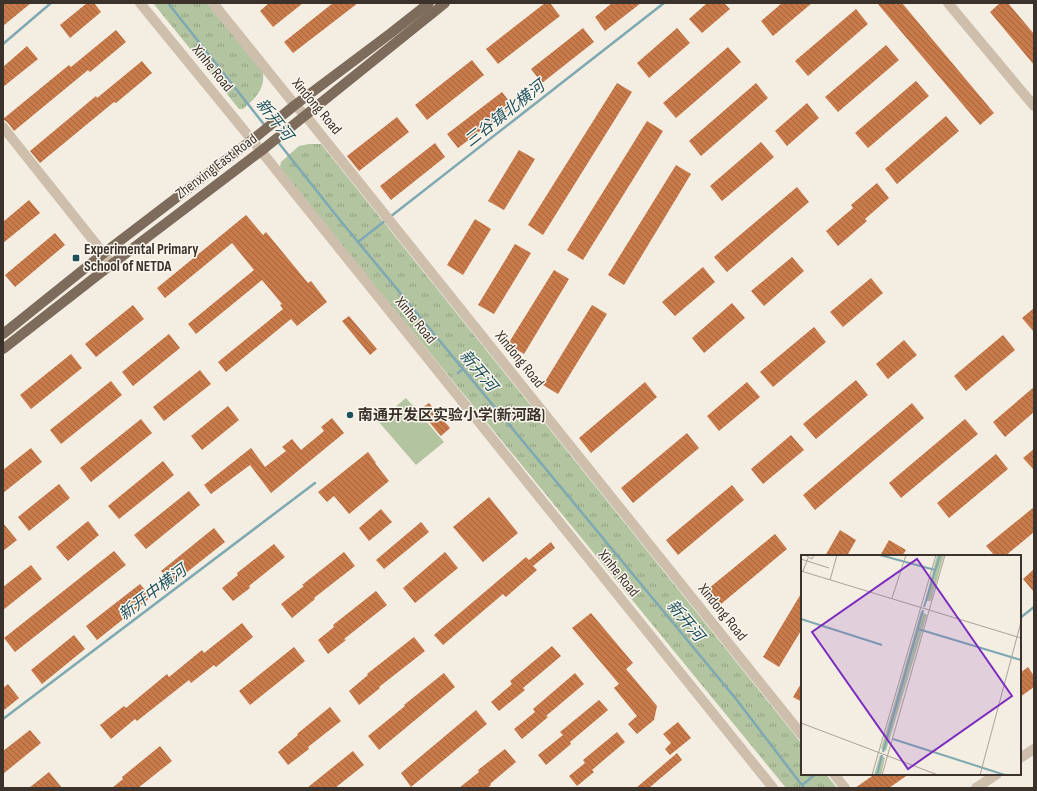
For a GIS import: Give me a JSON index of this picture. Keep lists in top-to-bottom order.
{
  "streets": {
    "main road": ["Zhenxing East Road"],
    "street": ["Xinhe Road", "Xindong Road"]
  },
  "crossings": [
    ["Xinhe Road", "Zhenxing East Road"],
    ["Xindong Road", "Zhenxing East Road"]
  ],
  "water": ["三谷镇北横河", "新开河", "新开中横河"],
  "places": {
    "transit": ["Experimental Primary School of NETDA"],
    "other": ["南通开发区实验小学(新河路)"]
  }
}
